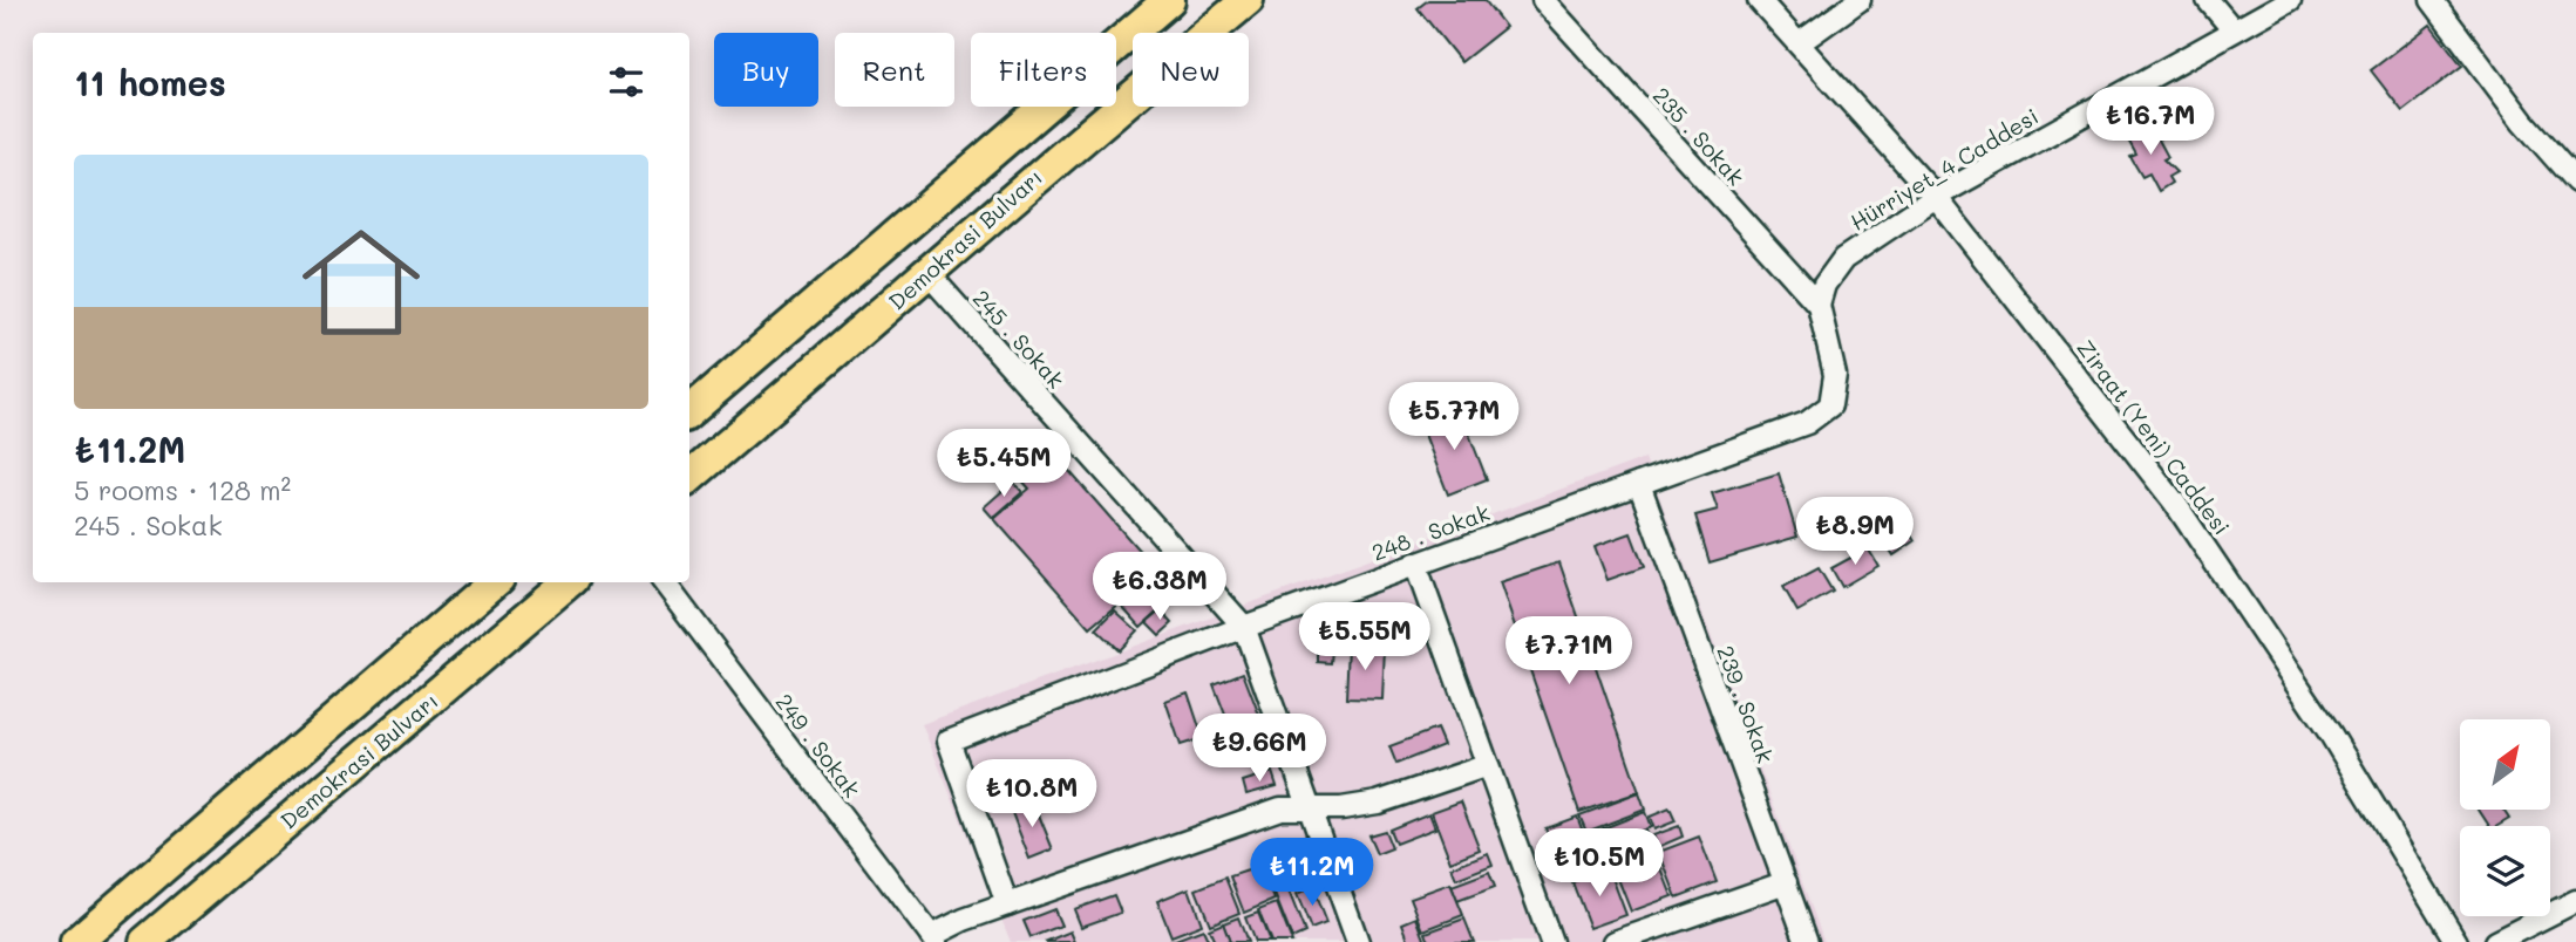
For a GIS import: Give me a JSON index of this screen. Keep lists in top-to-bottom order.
{
  "streets": {
    "highway": ["Demokrasi Bulvarı"],
    "street": [
      "235 . Sokak",
      "Hürriyet_4 Caddesi",
      "245 . Sokak",
      "Ziraat (Yeni) Caddesi",
      "248 . Sokak",
      "239 . Sokak",
      "249 . Sokak"
    ]
  },
  "crossings": [
    ["235 . Sokak", "Hürriyet_4 Caddesi"],
    ["235 . Sokak", "248 . Sokak"],
    ["Hürriyet_4 Caddesi", "Ziraat (Yeni) Caddesi"],
    ["Hürriyet_4 Caddesi", "248 . Sokak"],
    ["Demokrasi Bulvarı", "245 . Sokak"],
    ["245 . Sokak", "248 . Sokak"],
    ["248 . Sokak", "239 . Sokak"]
  ],
  "north": "top right",
  "page": {
    "chip": [
      "Buy",
      "Rent",
      "Filters",
      "New"
    ],
    "heading": "11 homes",
    "price": [
      "₺16.7M",
      "₺5.77M",
      "₺5.45M",
      "₺8.9M",
      "₺6.38M",
      "₺5.55M",
      "₺7.71M",
      "₺9.66M",
      "₺10.8M",
      "₺10.5M",
      "₺11.2M"
    ],
    "list": [
      {
        "name": "₺11.2M",
        "note": "5 rooms · 128 m² · 245 . Sokak"
      }
    ]
  }
}
